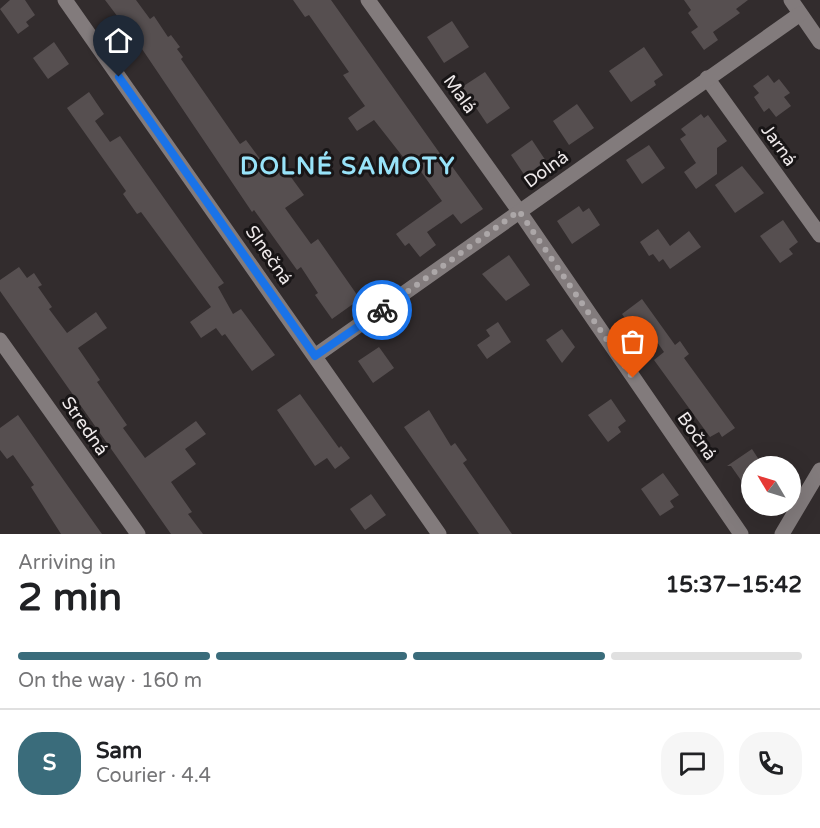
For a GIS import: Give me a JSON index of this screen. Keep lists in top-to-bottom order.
{
  "streets": {
    "street": [
      "Malá",
      "Jarná",
      "Dolná",
      "Slnečná",
      "Stredná",
      "Bočná"
    ]
  },
  "crossings": [
    ["Malá", "Dolná"],
    ["Malá", "Bočná"],
    ["Jarná", "Dolná"],
    ["Dolná", "Slnečná"],
    ["Dolná", "Bočná"]
  ],
  "districts": ["DOLNÉ SAMOTY"],
  "north": "top left",
  "page": {
    "heading": ["2 min", "Arriving in", "15:37–15:42"],
    "panel": ["Sam", "Courier · 4.4"],
    "bar": "On the way · 160 m",
    "round": "S"
  }
}
